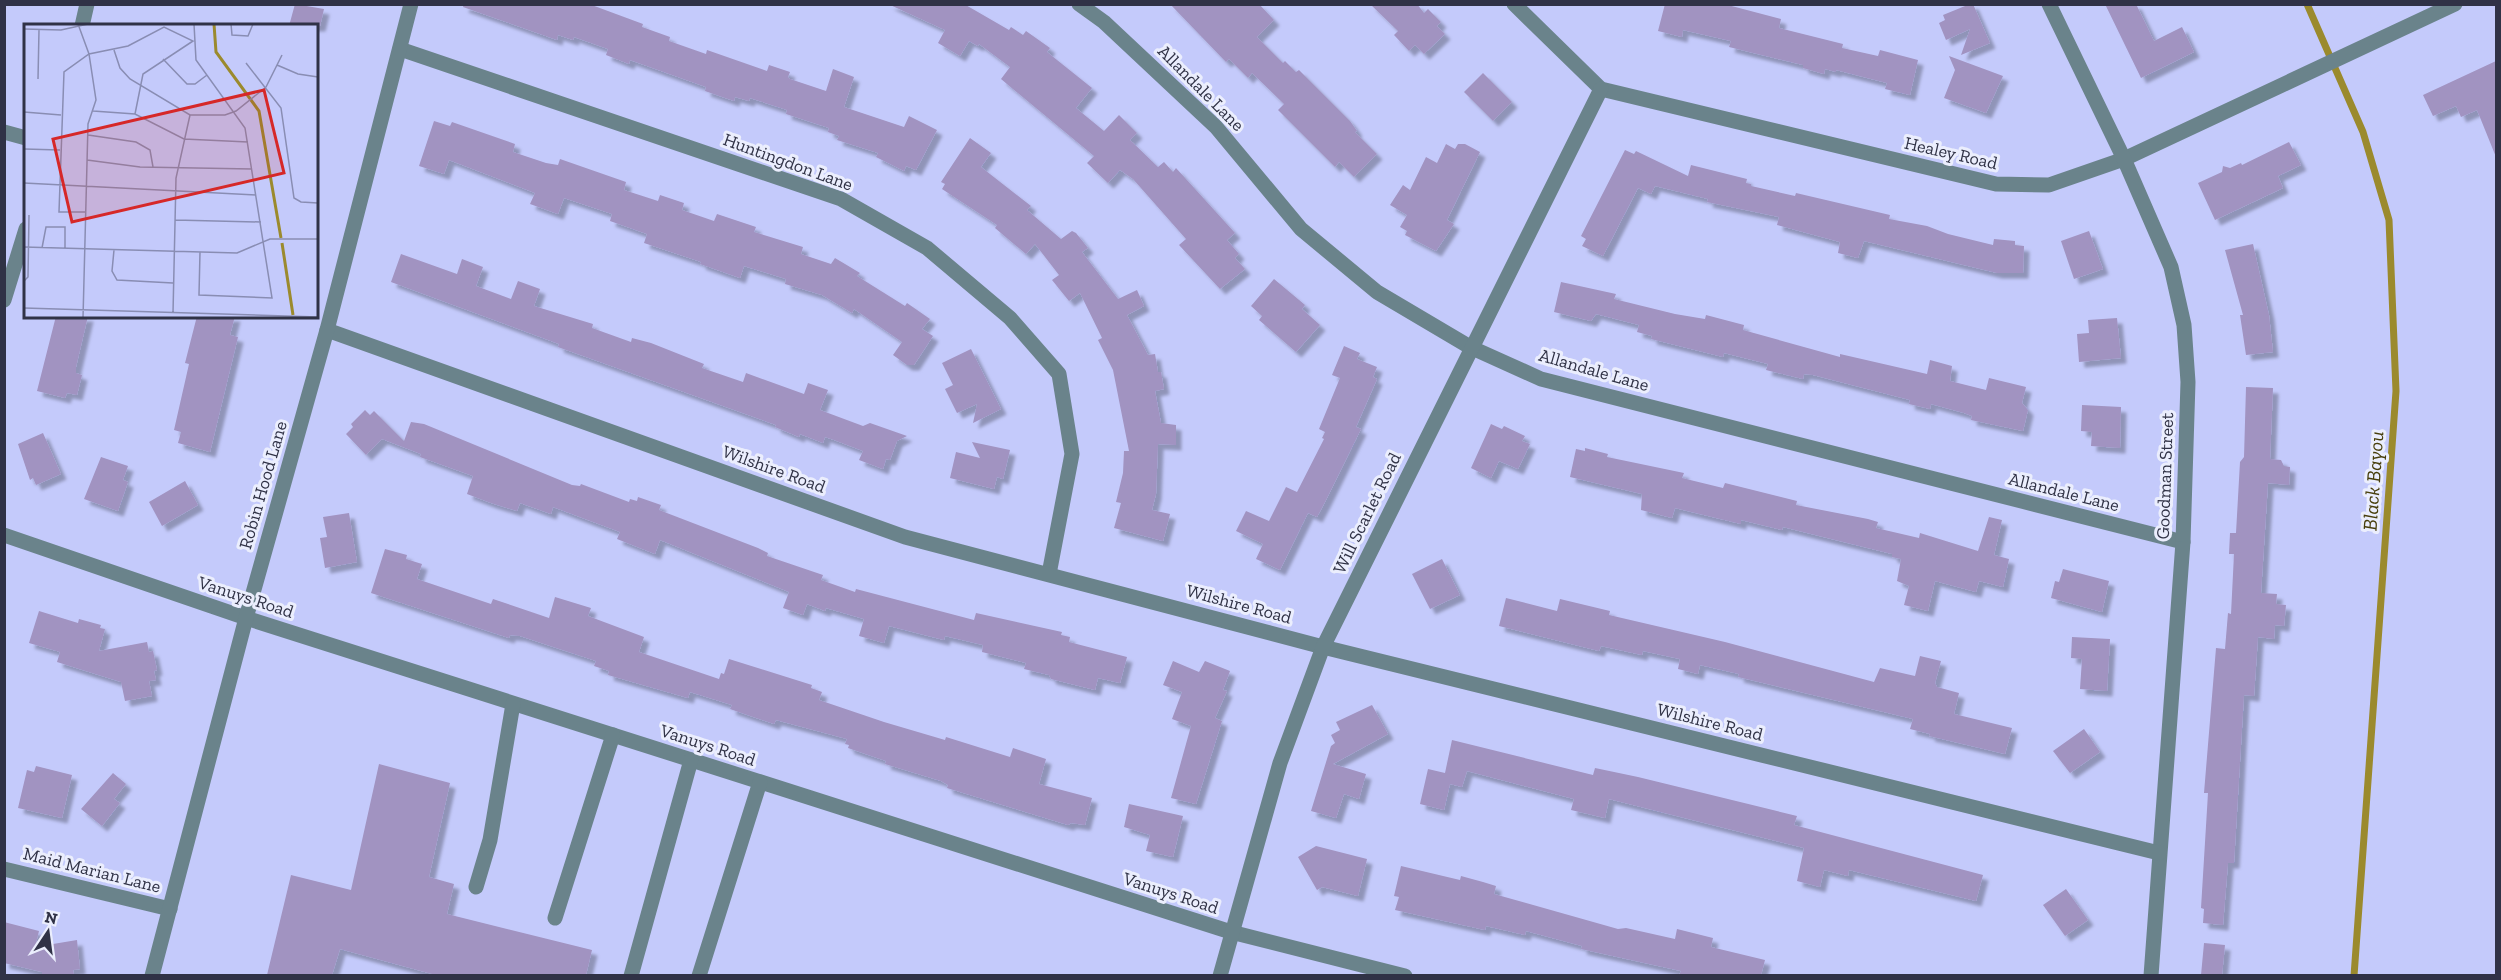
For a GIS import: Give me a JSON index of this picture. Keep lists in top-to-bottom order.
{
  "streets": {
    "street": [
      "Allandale Lane",
      "Healey Road",
      "Huntingdon Lane",
      "Wilshire Road",
      "Goodman Street",
      "Robin Hood Lane",
      "Will Scarlet Road",
      "Vanuys Road",
      "Maid Marian Lane"
    ]
  },
  "crossings": [
    ["Allandale Lane", "Goodman Street"],
    ["Allandale Lane", "Will Scarlet Road"],
    ["Healey Road", "Goodman Street"],
    ["Healey Road", "Will Scarlet Road"],
    ["Huntingdon Lane", "Wilshire Road"],
    ["Huntingdon Lane", "Robin Hood Lane"],
    ["Wilshire Road", "Goodman Street"],
    ["Wilshire Road", "Robin Hood Lane"],
    ["Wilshire Road", "Will Scarlet Road"],
    ["Robin Hood Lane", "Vanuys Road"],
    ["Robin Hood Lane", "Maid Marian Lane"],
    ["Will Scarlet Road", "Vanuys Road"]
  ],
  "water": ["Black Bayou"],
  "north": "top"
}
